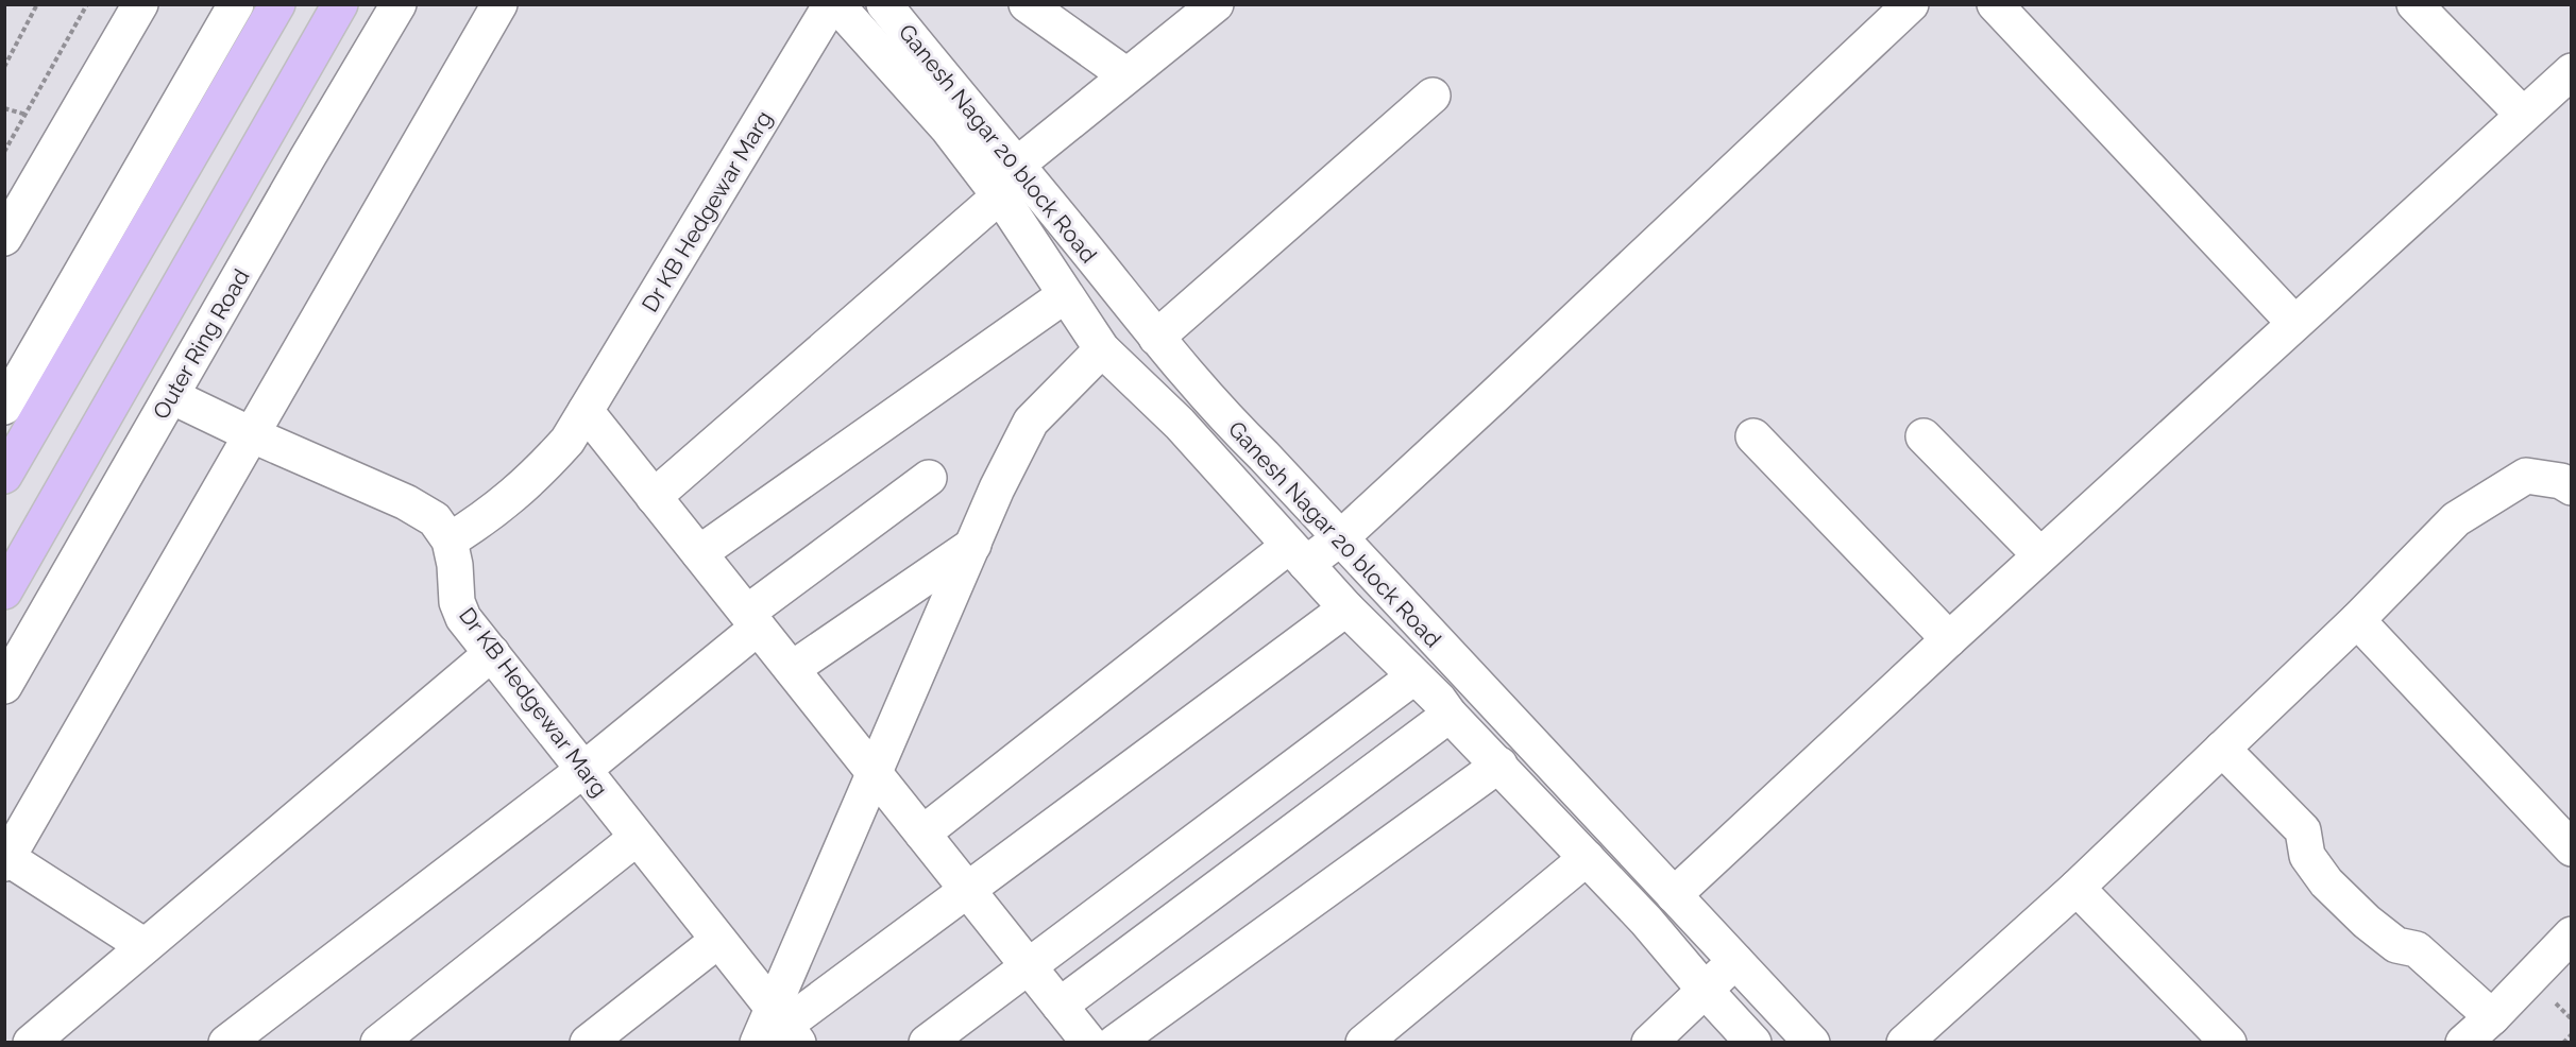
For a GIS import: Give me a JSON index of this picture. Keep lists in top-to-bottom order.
{
  "streets": {
    "street": ["Ganesh Nagar 20 block Road", "Dr KB Hedgewar Marg", "Outer Ring Road"]
  }
}
